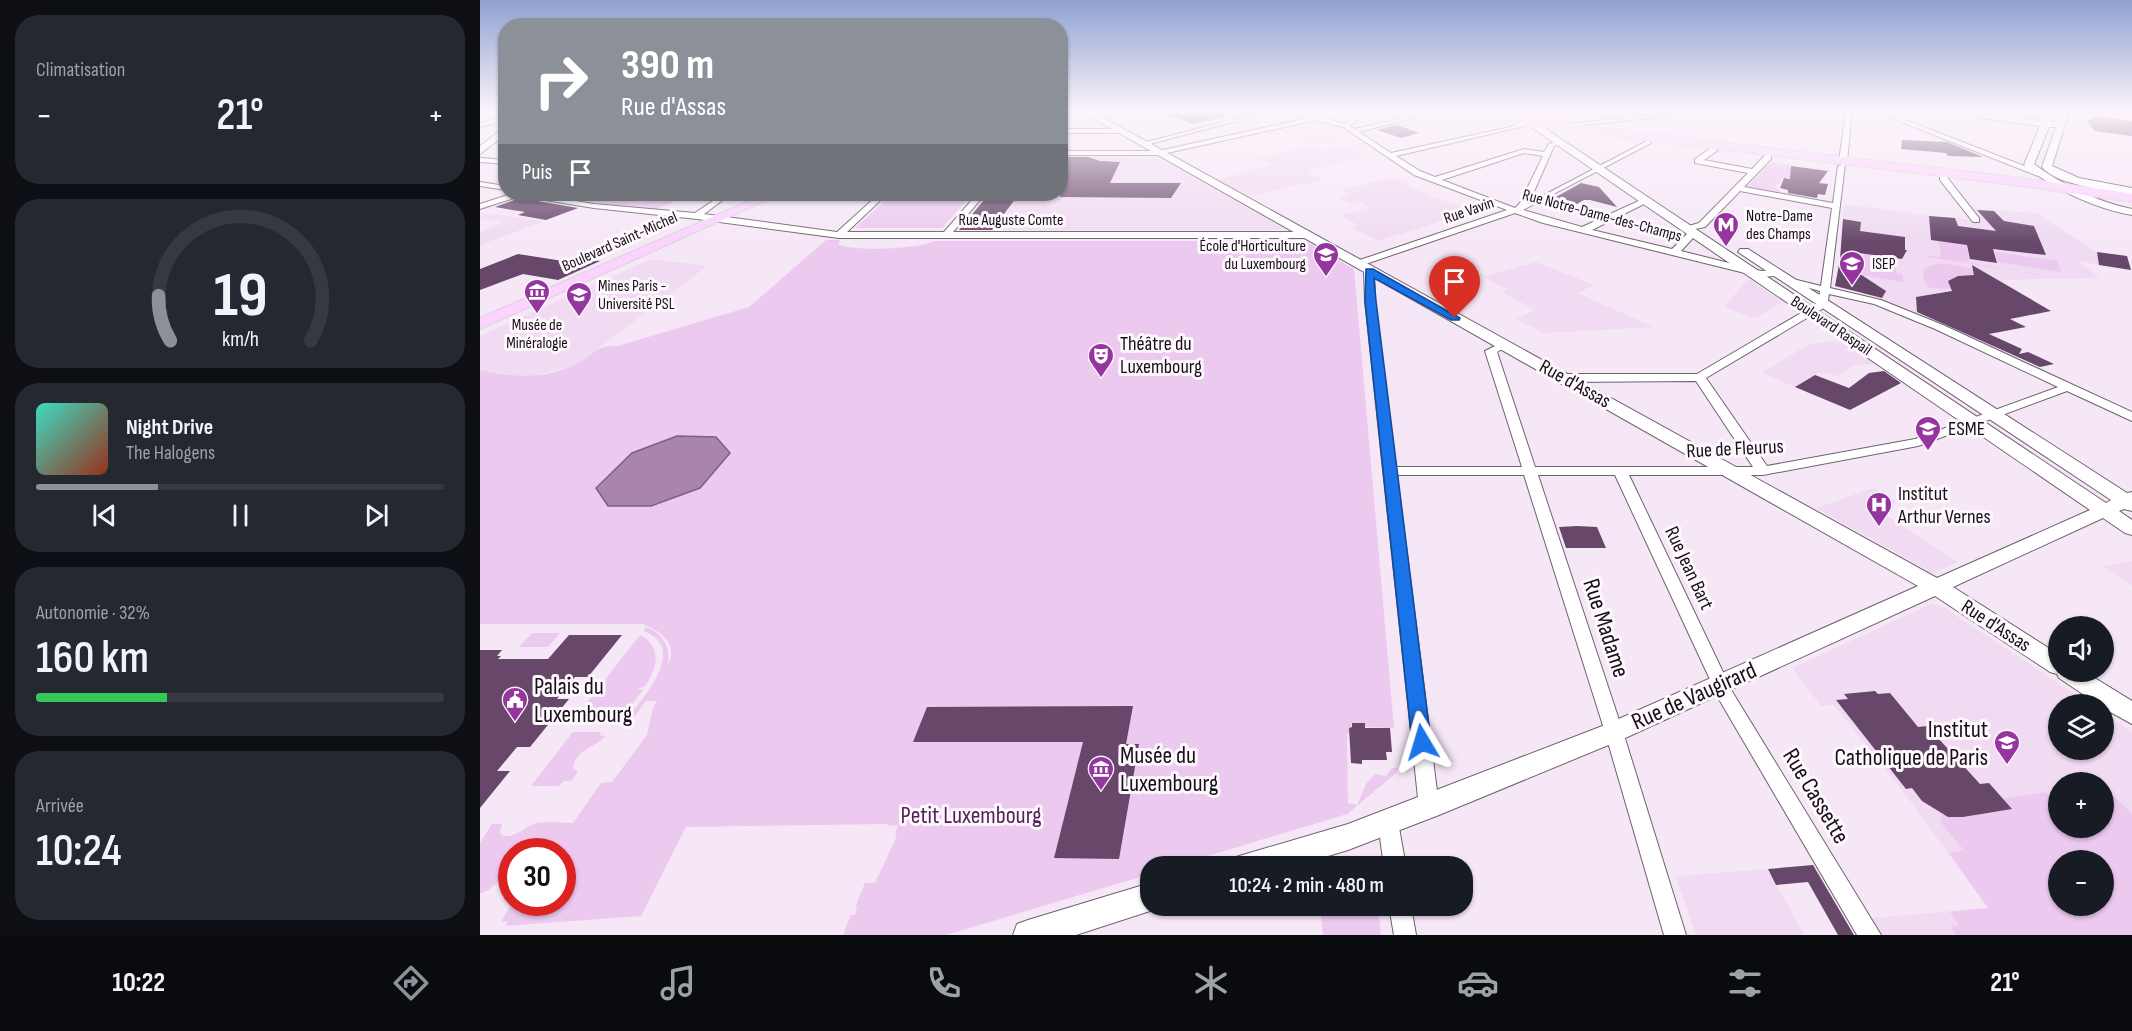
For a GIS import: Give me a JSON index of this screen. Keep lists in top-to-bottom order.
{
  "streets": {
    "main road": [
      "Boulevard Saint-Michel",
      "Boulevard Raspail",
      "Rue d'Assas",
      "Rue de Vaugirard"
    ],
    "street": [
      "Rue Vavin",
      "Rue Notre-Dame-des-Champs",
      "Rue Auguste Comte",
      "Rue de Fleurus",
      "Rue Jean Bart",
      "Rue Madame",
      "Rue Cassette"
    ]
  },
  "crossings": [
    ["Rue Vavin", "Rue Notre-Dame-des-Champs"],
    ["Rue Vavin", "Boulevard Raspail"],
    ["Rue Vavin", "Rue d'Assas"],
    ["Rue Notre-Dame-des-Champs", "Boulevard Raspail"],
    ["Rue Auguste Comte", "Boulevard Saint-Michel"],
    ["Rue Auguste Comte", "Rue d'Assas"],
    ["Boulevard Raspail", "Rue de Fleurus"],
    ["Boulevard Raspail", "Rue de Vaugirard"],
    ["Rue d'Assas", "Rue de Fleurus"],
    ["Rue d'Assas", "Rue Madame"],
    ["Rue d'Assas", "Rue de Vaugirard"],
    ["Rue de Fleurus", "Rue Jean Bart"],
    ["Rue de Fleurus", "Rue Madame"],
    ["Rue Jean Bart", "Rue de Vaugirard"],
    ["Rue Jean Bart", "Rue Cassette"],
    ["Rue Madame", "Rue de Vaugirard"],
    ["Rue de Vaugirard", "Rue Cassette"]
  ],
  "parks": ["Petit Luxembourg"],
  "places": {
    "metro station": ["Notre-Dame des Champs"],
    "school or university": [
      "École d'Horticulture du Luxembourg",
      "ISEP",
      "Mines Paris - Université PSL",
      "ESME",
      "Institut Catholique de Paris"
    ],
    "museum": ["Musée de Minéralogie", "Musée du Luxembourg"],
    "theatre": ["Théâtre du Luxembourg"],
    "hospital": ["Institut Arthur Vernes"],
    "public building": ["Palais du Luxembourg"]
  },
  "page": {
    "tile": [
      "Climatisation",
      ["Autonomie · 32%", "160 km"],
      ["Arrivée", "10:24"]
    ],
    "turn": ["390 m", "Rue d'Assas"],
    "heat": ["−", "21°", "+"],
    "then": "Puis",
    "song": ["Night Drive", "The Halogens"],
    "map_buttons": ["+", "−"],
    "limit": "30",
    "trip": "10:24 · 2 min · 480 m",
    "tabs": ["10:22", "21°"],
    "gauge": ["19", "km/h"]
  }
}
